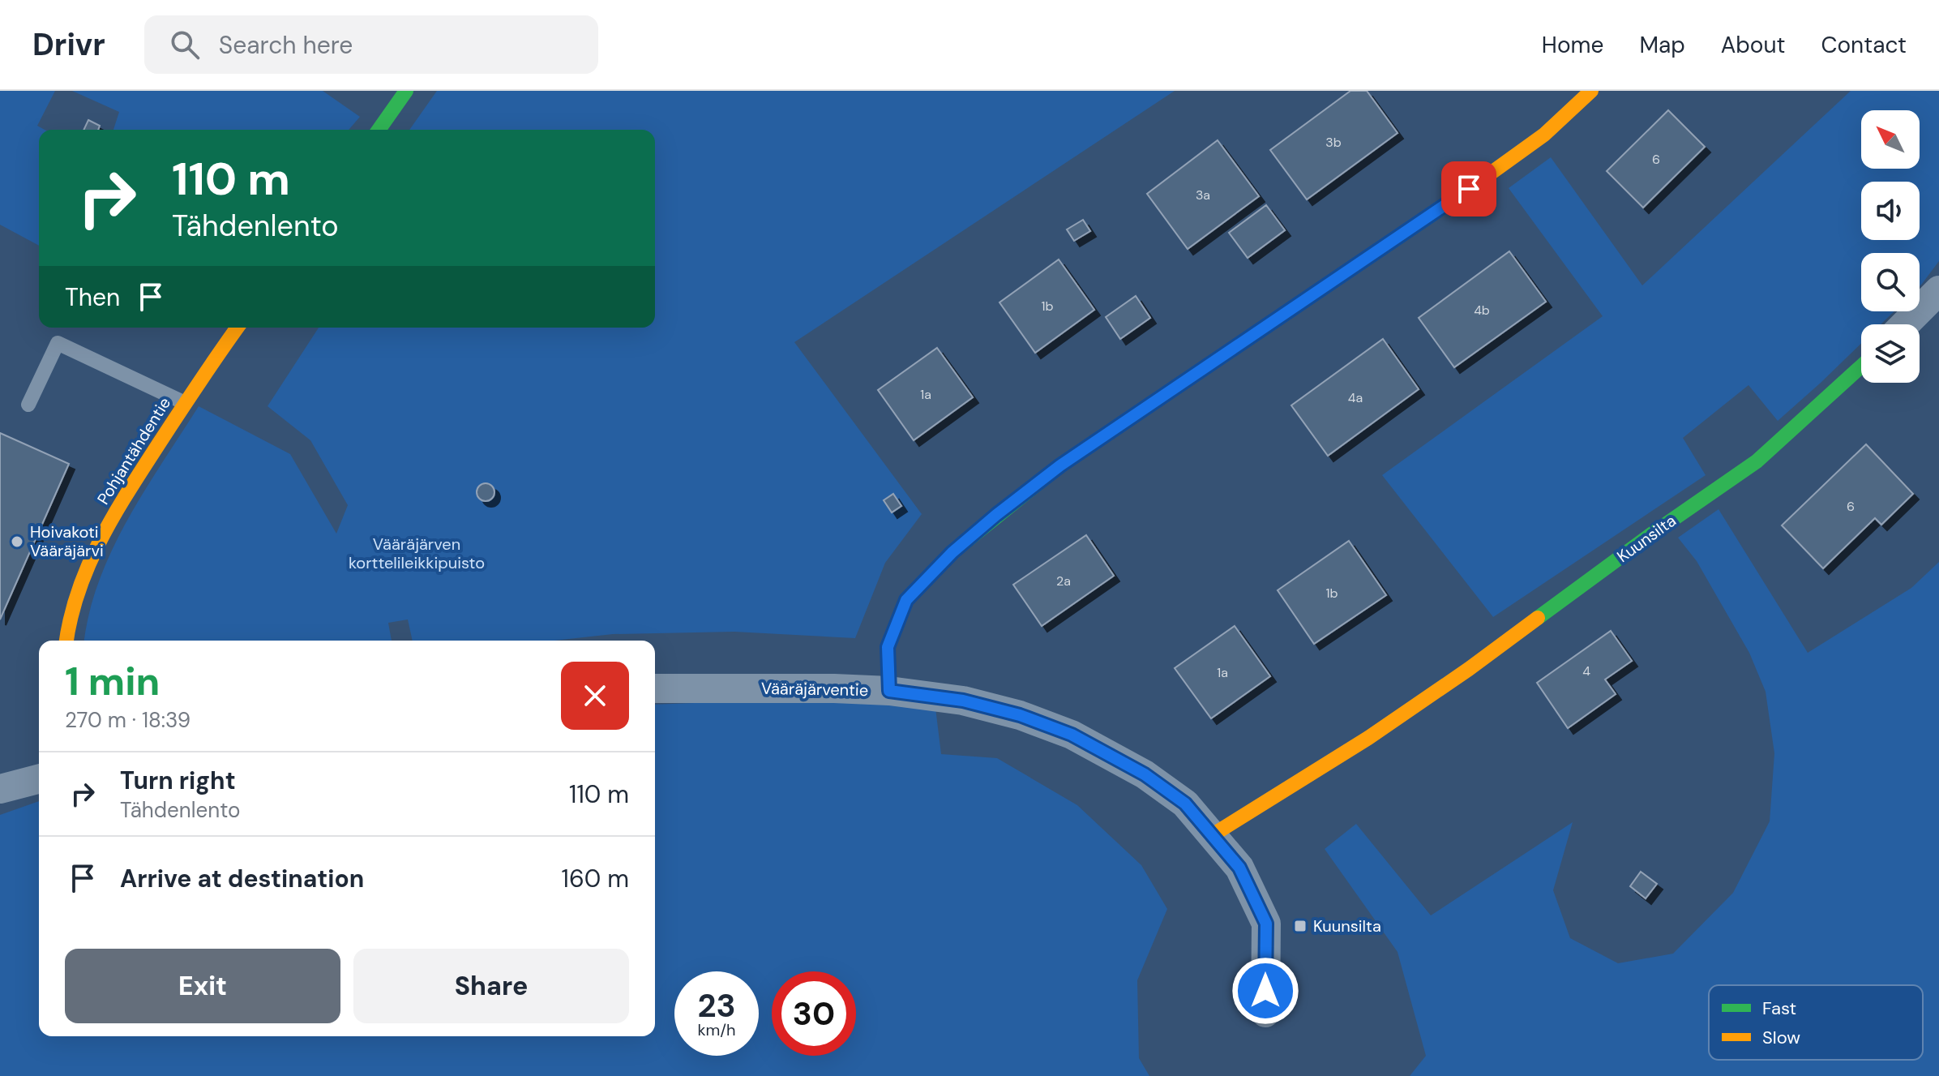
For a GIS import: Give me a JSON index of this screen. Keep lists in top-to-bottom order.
{
  "streets": {
    "street": ["Pohjantähdentie", "Kuunsilta", "Vääräjärventie"]
  },
  "crossings": [
    ["Kuunsilta", "Vääräjärventie"]
  ],
  "parks": ["Vääräjärven korttelileikkipuisto"],
  "places": {
    "other": ["Hoivakoti Vääräjärvi"],
    "transit": ["Kuunsilta"]
  },
  "house_numbers": [
    "3b",
    "6",
    "3a",
    "1b",
    "4b",
    "1a",
    "4a",
    "6",
    "2a",
    "1b",
    "4",
    "1a"
  ],
  "legend": ["Fast", "Slow"],
  "north": "top left",
  "page": {
    "header": "Drivr",
    "search": "Search here",
    "nav": [
      "Home",
      "Map",
      "About",
      "Contact"
    ],
    "turn": ["110 m", "Tähdenlento"],
    "then": "Then",
    "heading": ["1 min", "270 m · 18:39"],
    "list": [
      {
        "name": "Turn right",
        "note": "Tähdenlento",
        "value": "110 m"
      },
      {
        "name": "Arrive at destination",
        "value": "160 m"
      }
    ],
    "buttons": ["Exit", "Share"],
    "speed": "23 km/h",
    "limit": "30"
  }
}
